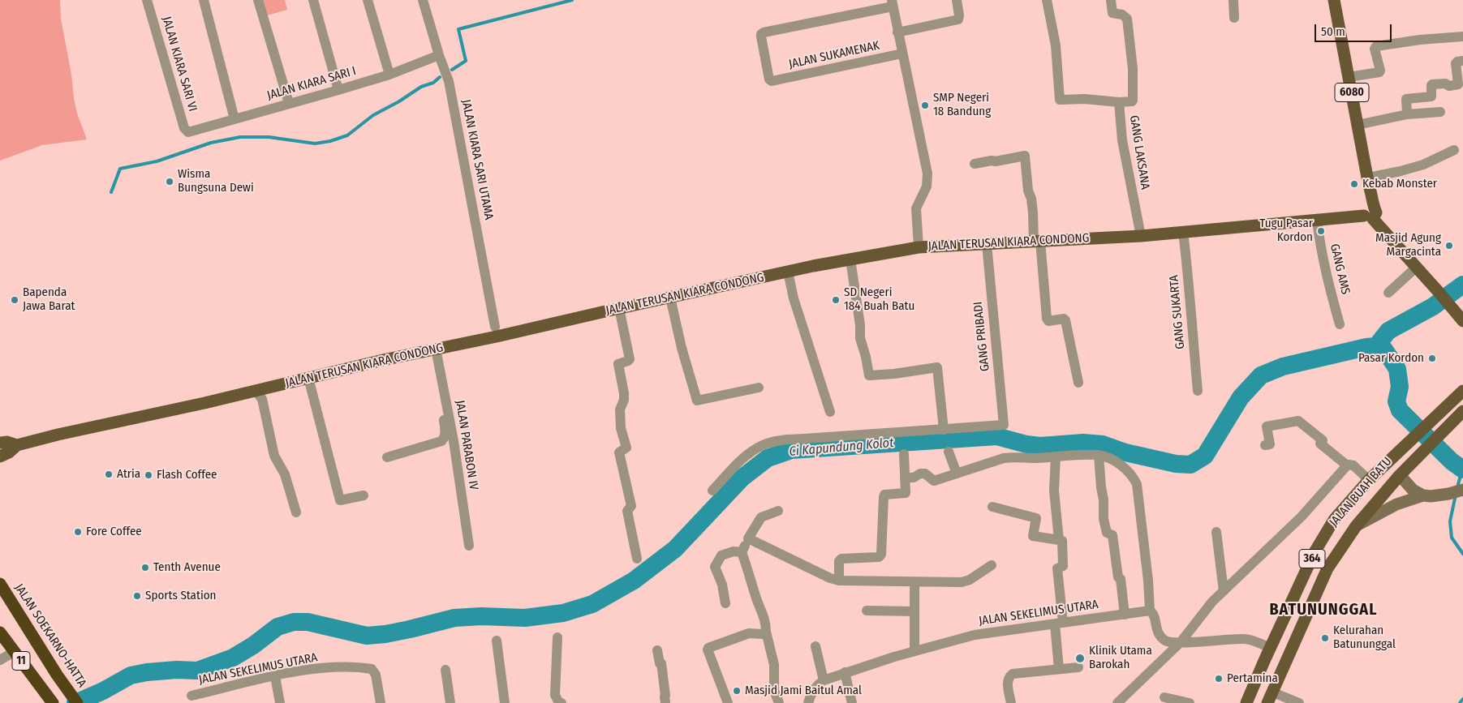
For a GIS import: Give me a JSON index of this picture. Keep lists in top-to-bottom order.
{
  "streets": {
    "highway": ["JALAN SOEKARNO-HATTA", "11"],
    "main road": [
      "6080",
      "JALAN TERUSAN KIARA CONDONG",
      "JALAN BUAH BATU",
      "364"
    ],
    "street": [
      "JALAN SUKAMENAK",
      "JALAN KIARA SARI VI",
      "JALAN KIARA SARI I",
      "GANG LAKSANA",
      "JALAN KIARA SARI UTAMA",
      "GANG AMS",
      "GANG SUKARTA",
      "GANG PRIBADI",
      "JALAN PARABON IV",
      "JALAN SEKELIMUS UTARA"
    ]
  },
  "crossings": [
    ["JALAN KIARA SARI VI", "JALAN KIARA SARI I"],
    ["JALAN KIARA SARI I", "JALAN KIARA SARI UTAMA"],
    ["6080", "JALAN TERUSAN KIARA CONDONG"],
    ["GANG LAKSANA", "JALAN TERUSAN KIARA CONDONG"],
    ["JALAN TERUSAN KIARA CONDONG", "GANG AMS"],
    ["JALAN TERUSAN KIARA CONDONG", "GANG SUKARTA"],
    ["JALAN TERUSAN KIARA CONDONG", "GANG PRIBADI"],
    ["JALAN TERUSAN KIARA CONDONG", "JALAN PARABON IV"]
  ],
  "districts": ["BATUNUNGGAL"],
  "water": ["Ci Kapundung Kolot"],
  "places": [
    "SMP Negeri 18 Bandung",
    "Wisma Bungsuna Dewi",
    "Kebab Monster",
    "Tugu Pasar Kordon",
    "Masjid Agung Margacinta",
    "Bapenda Jawa Barat",
    "SD Negeri 184 Buah Batu",
    "Pasar Kordon",
    "Atria",
    "Flash Coffee",
    "Fore Coffee",
    "Tenth Avenue",
    "Sports Station",
    "Kelurahan Batununggal",
    "Klinik Utama Barokah",
    "Pertamina",
    "Masjid Jami Baitul Amal"
  ],
  "scale_bar": "50 m"
}
